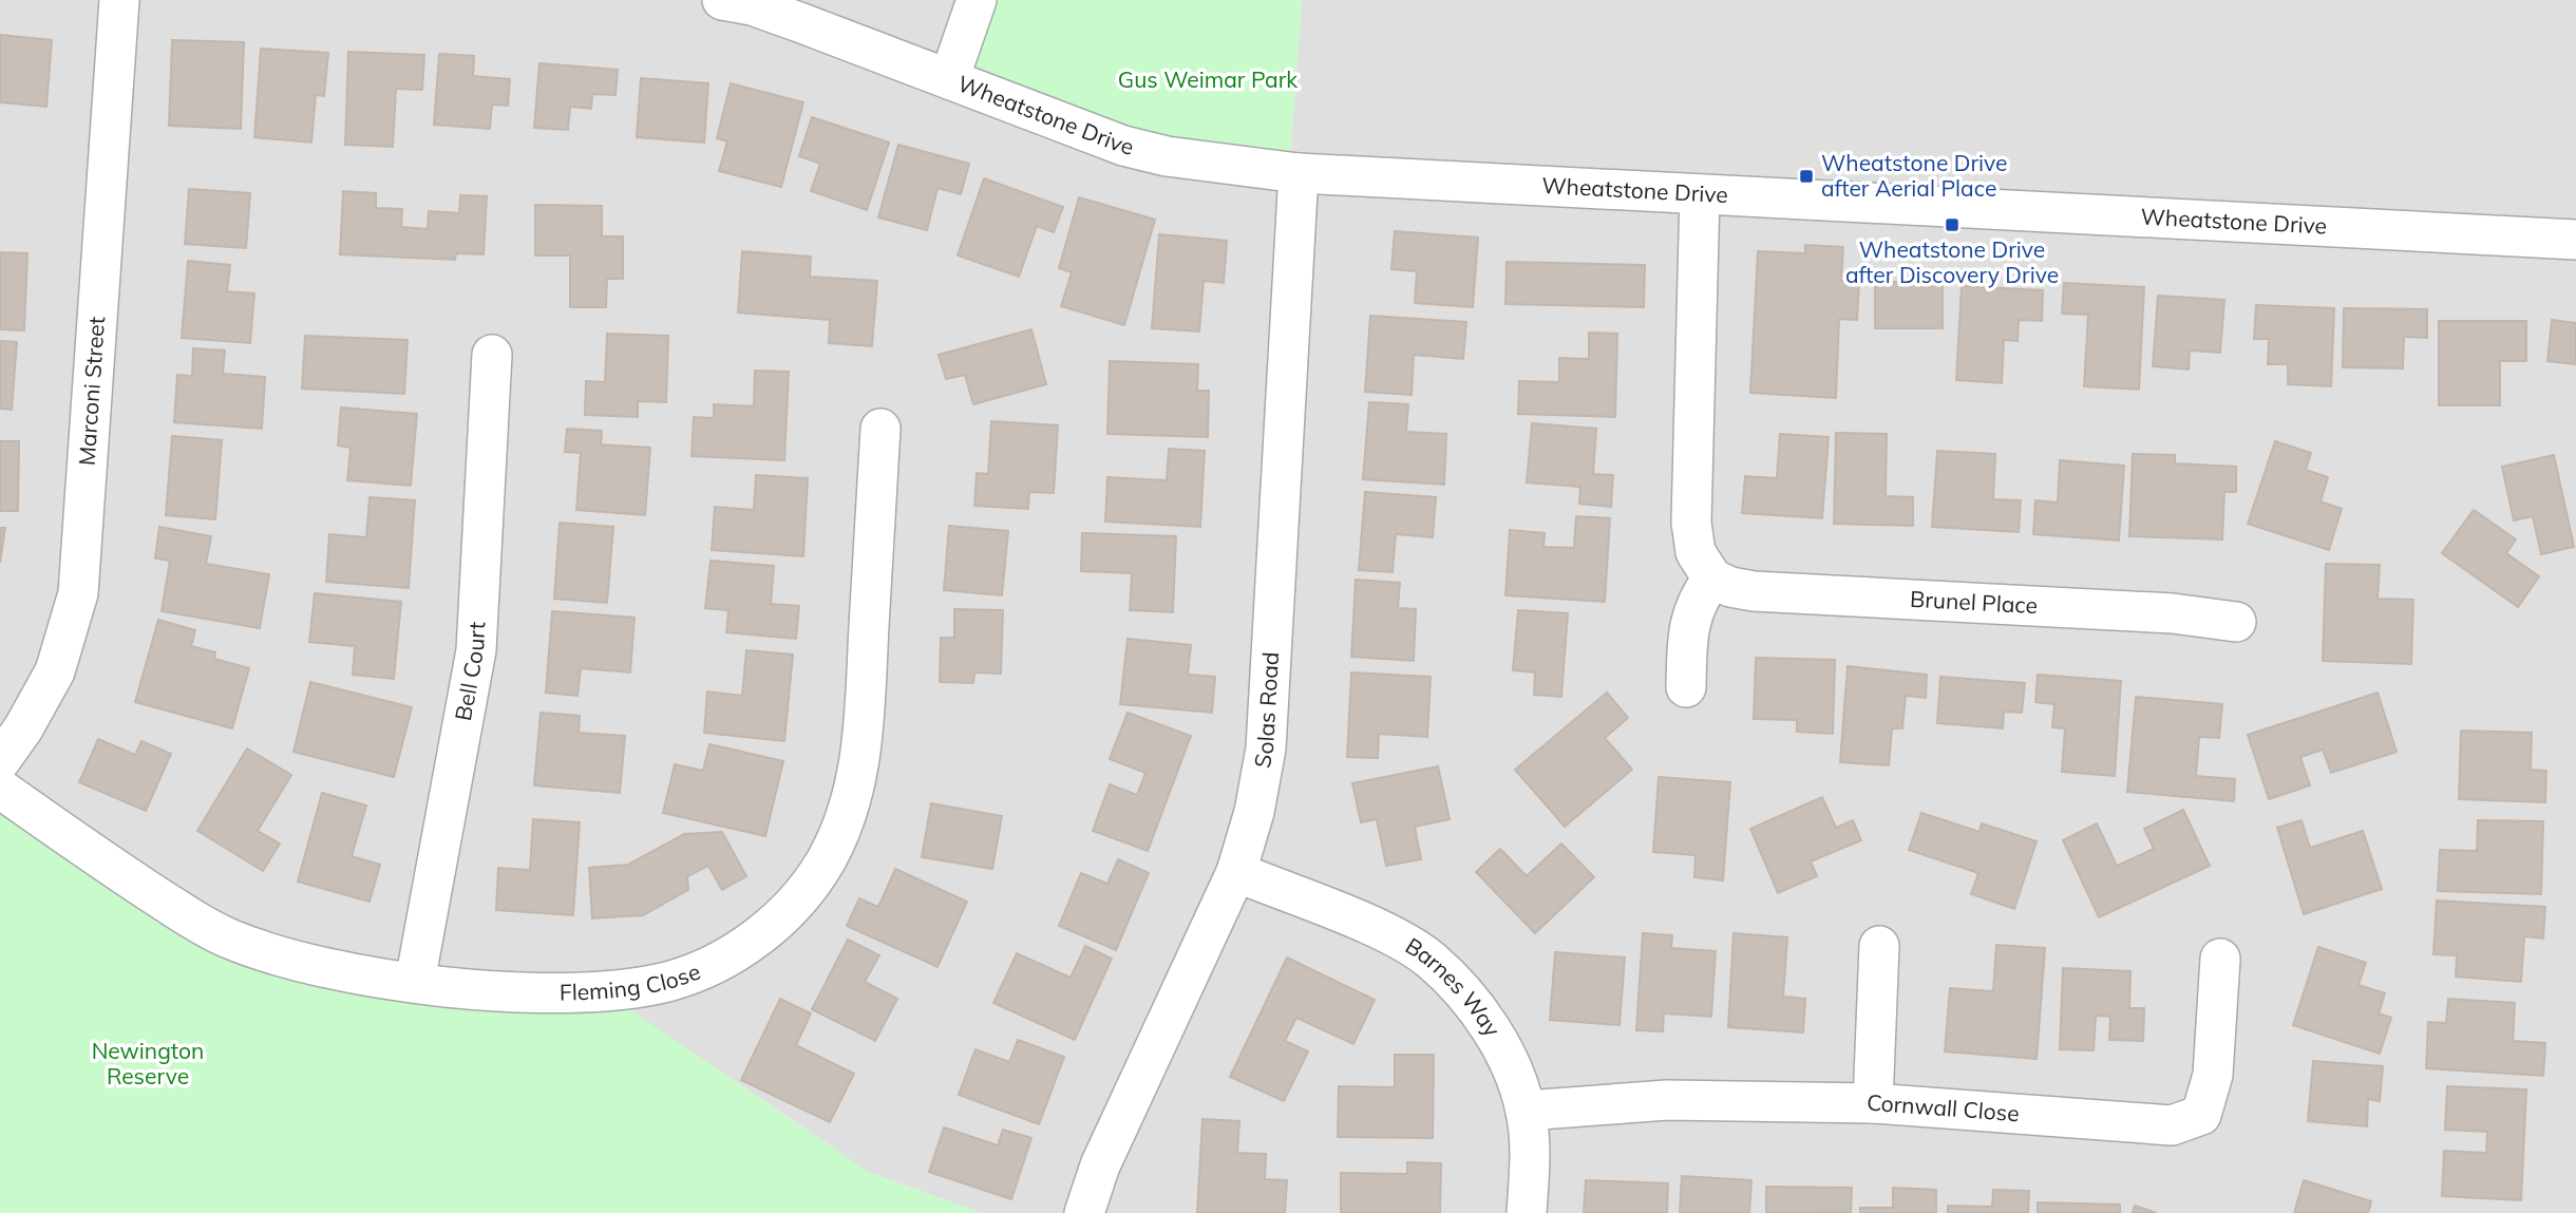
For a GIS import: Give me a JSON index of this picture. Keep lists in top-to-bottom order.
{
  "streets": {
    "street": [
      "Wheatstone Drive",
      "Marconi Street",
      "Brunel Place",
      "Bell Court",
      "Solas Road",
      "Fleming Close",
      "Barnes Way",
      "Cornwall Close"
    ]
  },
  "crossings": [
    ["Wheatstone Drive", "Solas Road"],
    ["Bell Court", "Fleming Close"],
    ["Solas Road", "Barnes Way"],
    ["Barnes Way", "Cornwall Close"]
  ],
  "parks": ["Gus Weimar Park", "Newington Reserve"],
  "places": {
    "transit": ["Wheatstone Drive after Aerial Place", "Wheatstone Drive after Discovery Drive"]
  }
}
